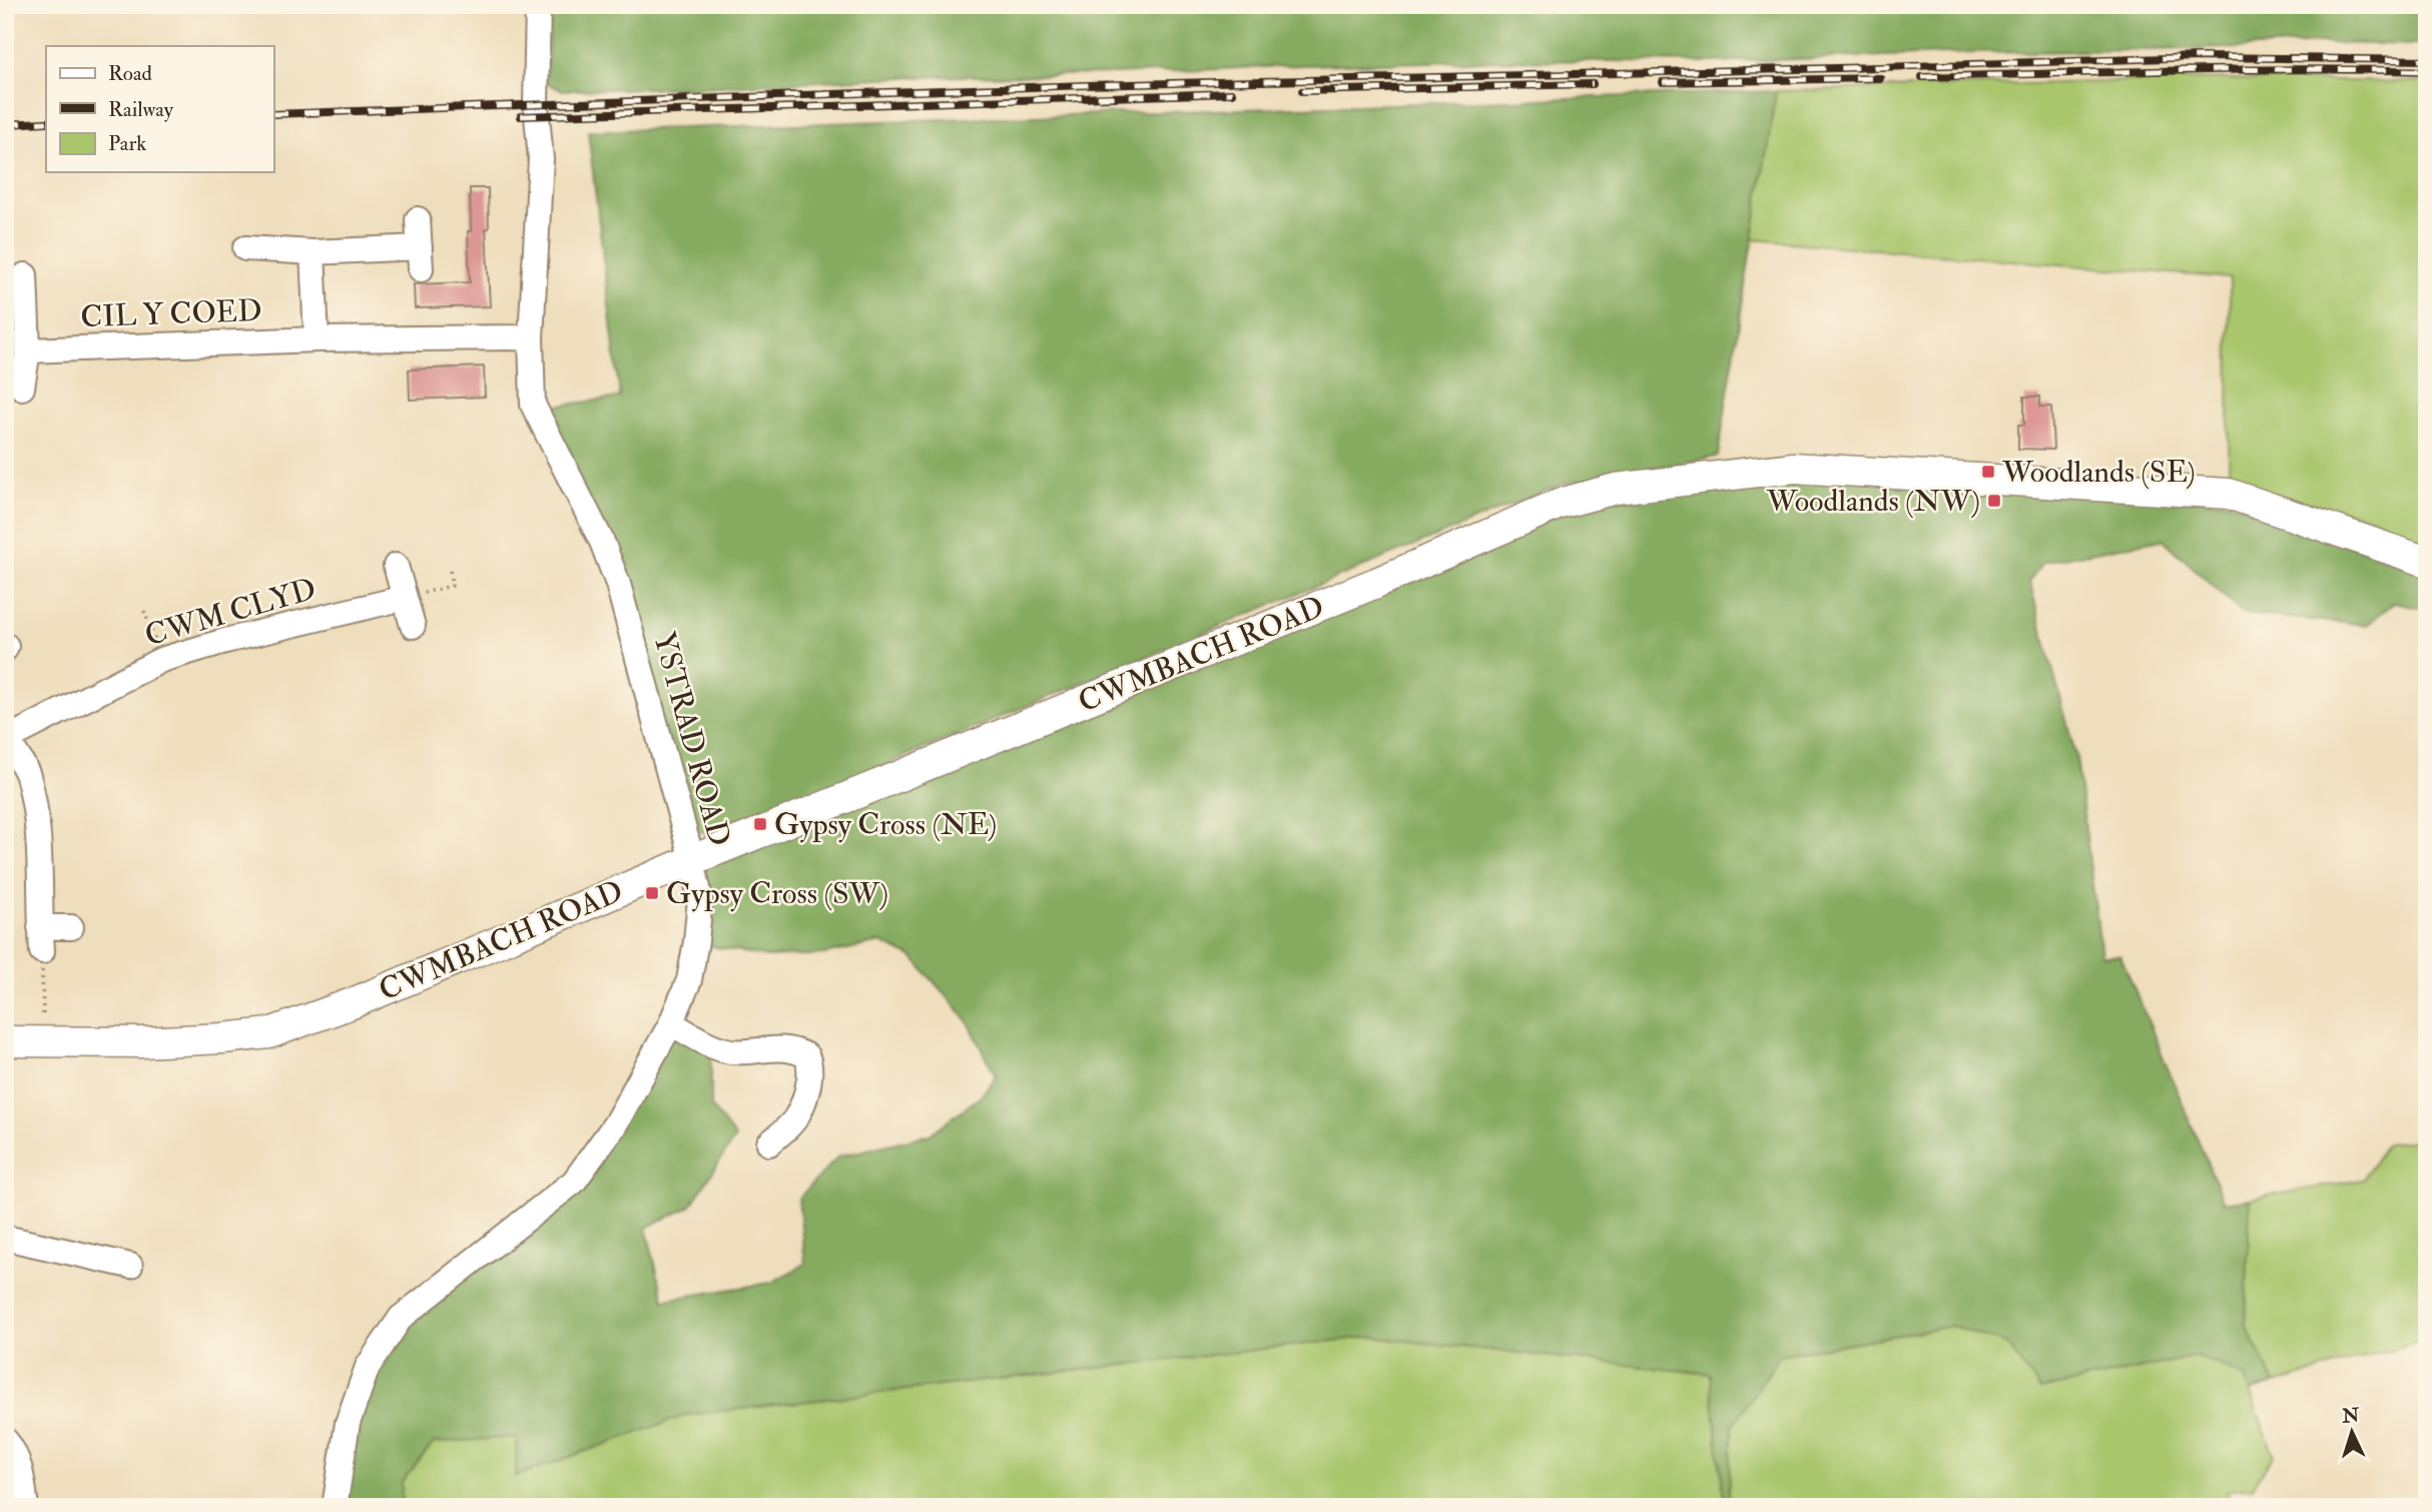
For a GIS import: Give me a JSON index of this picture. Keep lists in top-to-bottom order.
{
  "streets": {
    "main road": ["CWMBACH ROAD"],
    "street": ["CIL Y COED", "CWM CLYD", "YSTRAD ROAD"]
  },
  "crossings": [
    ["CIL Y COED", "YSTRAD ROAD"],
    ["CWMBACH ROAD", "YSTRAD ROAD"]
  ],
  "places": {
    "transit": [
      "Woodlands (SE)",
      "Woodlands (NW)",
      "Gypsy Cross (NE)",
      "Gypsy Cross (SW)"
    ]
  },
  "legend": ["Road", "Railway", "Park"],
  "north": "top"
}
